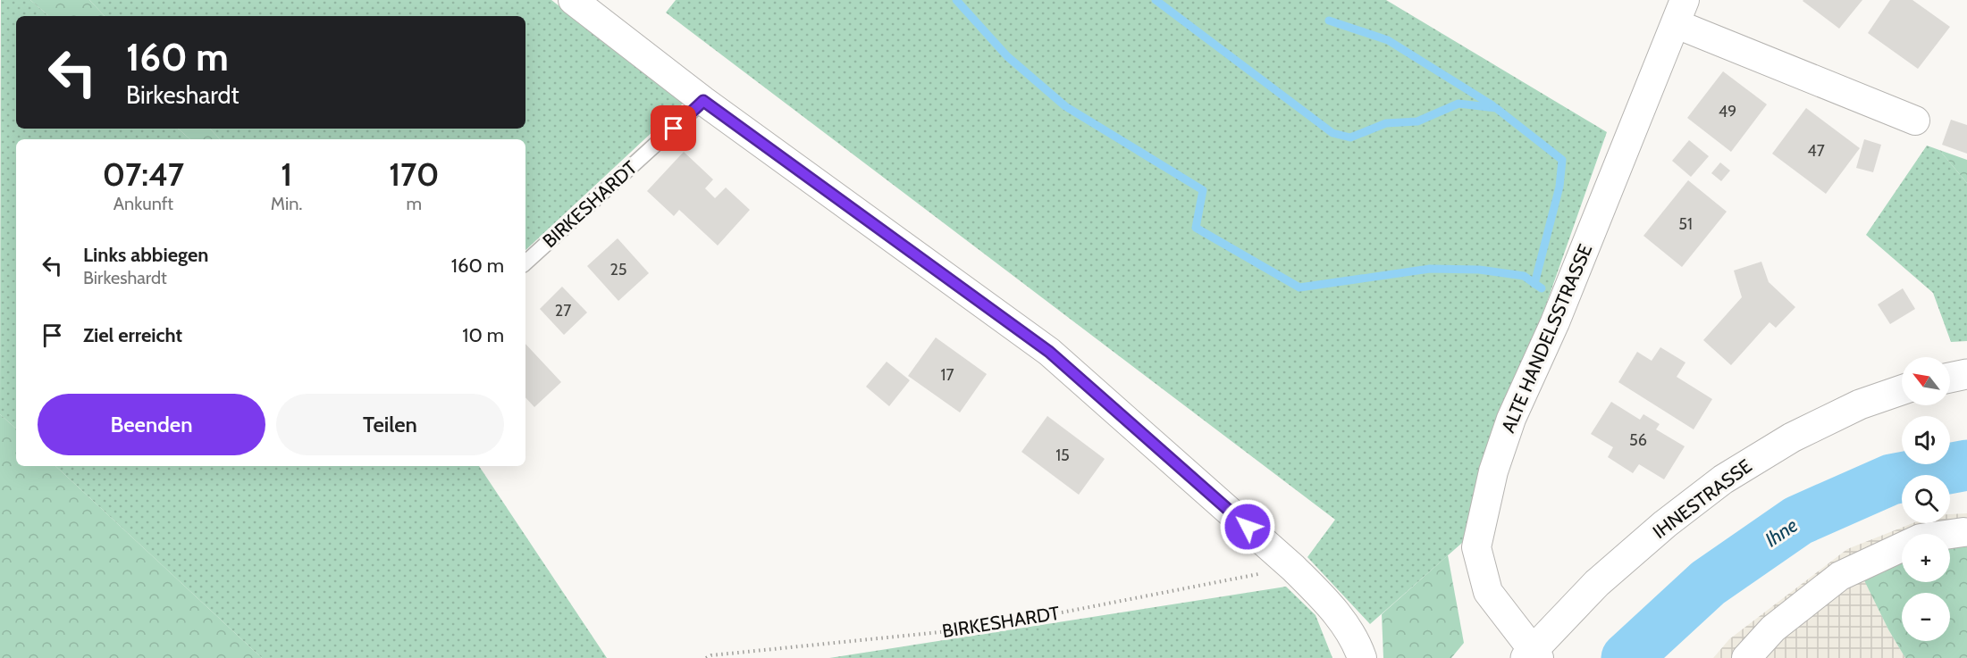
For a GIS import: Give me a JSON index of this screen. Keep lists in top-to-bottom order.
{
  "streets": {
    "main road": ["IHNESTRASSE"],
    "street": ["ALTE HANDELSSTRASSE"],
    "lane": ["BIRKESHARDT"]
  },
  "crossings": [
    ["ALTE HANDELSSTRASSE", "IHNESTRASSE"]
  ],
  "water": ["Ihne"],
  "house_numbers": [
    "49",
    "47",
    "51",
    "25",
    "27",
    "17",
    "56",
    "15"
  ],
  "north": "top left",
  "page": {
    "turn": ["160 m", "Birkeshardt"],
    "eta": [
      "07:47",
      "Ankunft",
      "1",
      "Min.",
      "170",
      "m"
    ],
    "list": [
      {
        "name": "Links abbiegen",
        "note": "Birkeshardt",
        "value": "160 m"
      },
      {
        "name": "Ziel erreicht",
        "value": "10 m"
      }
    ],
    "map_buttons": ["+", "−"],
    "buttons": ["Beenden", "Teilen"]
  }
}
